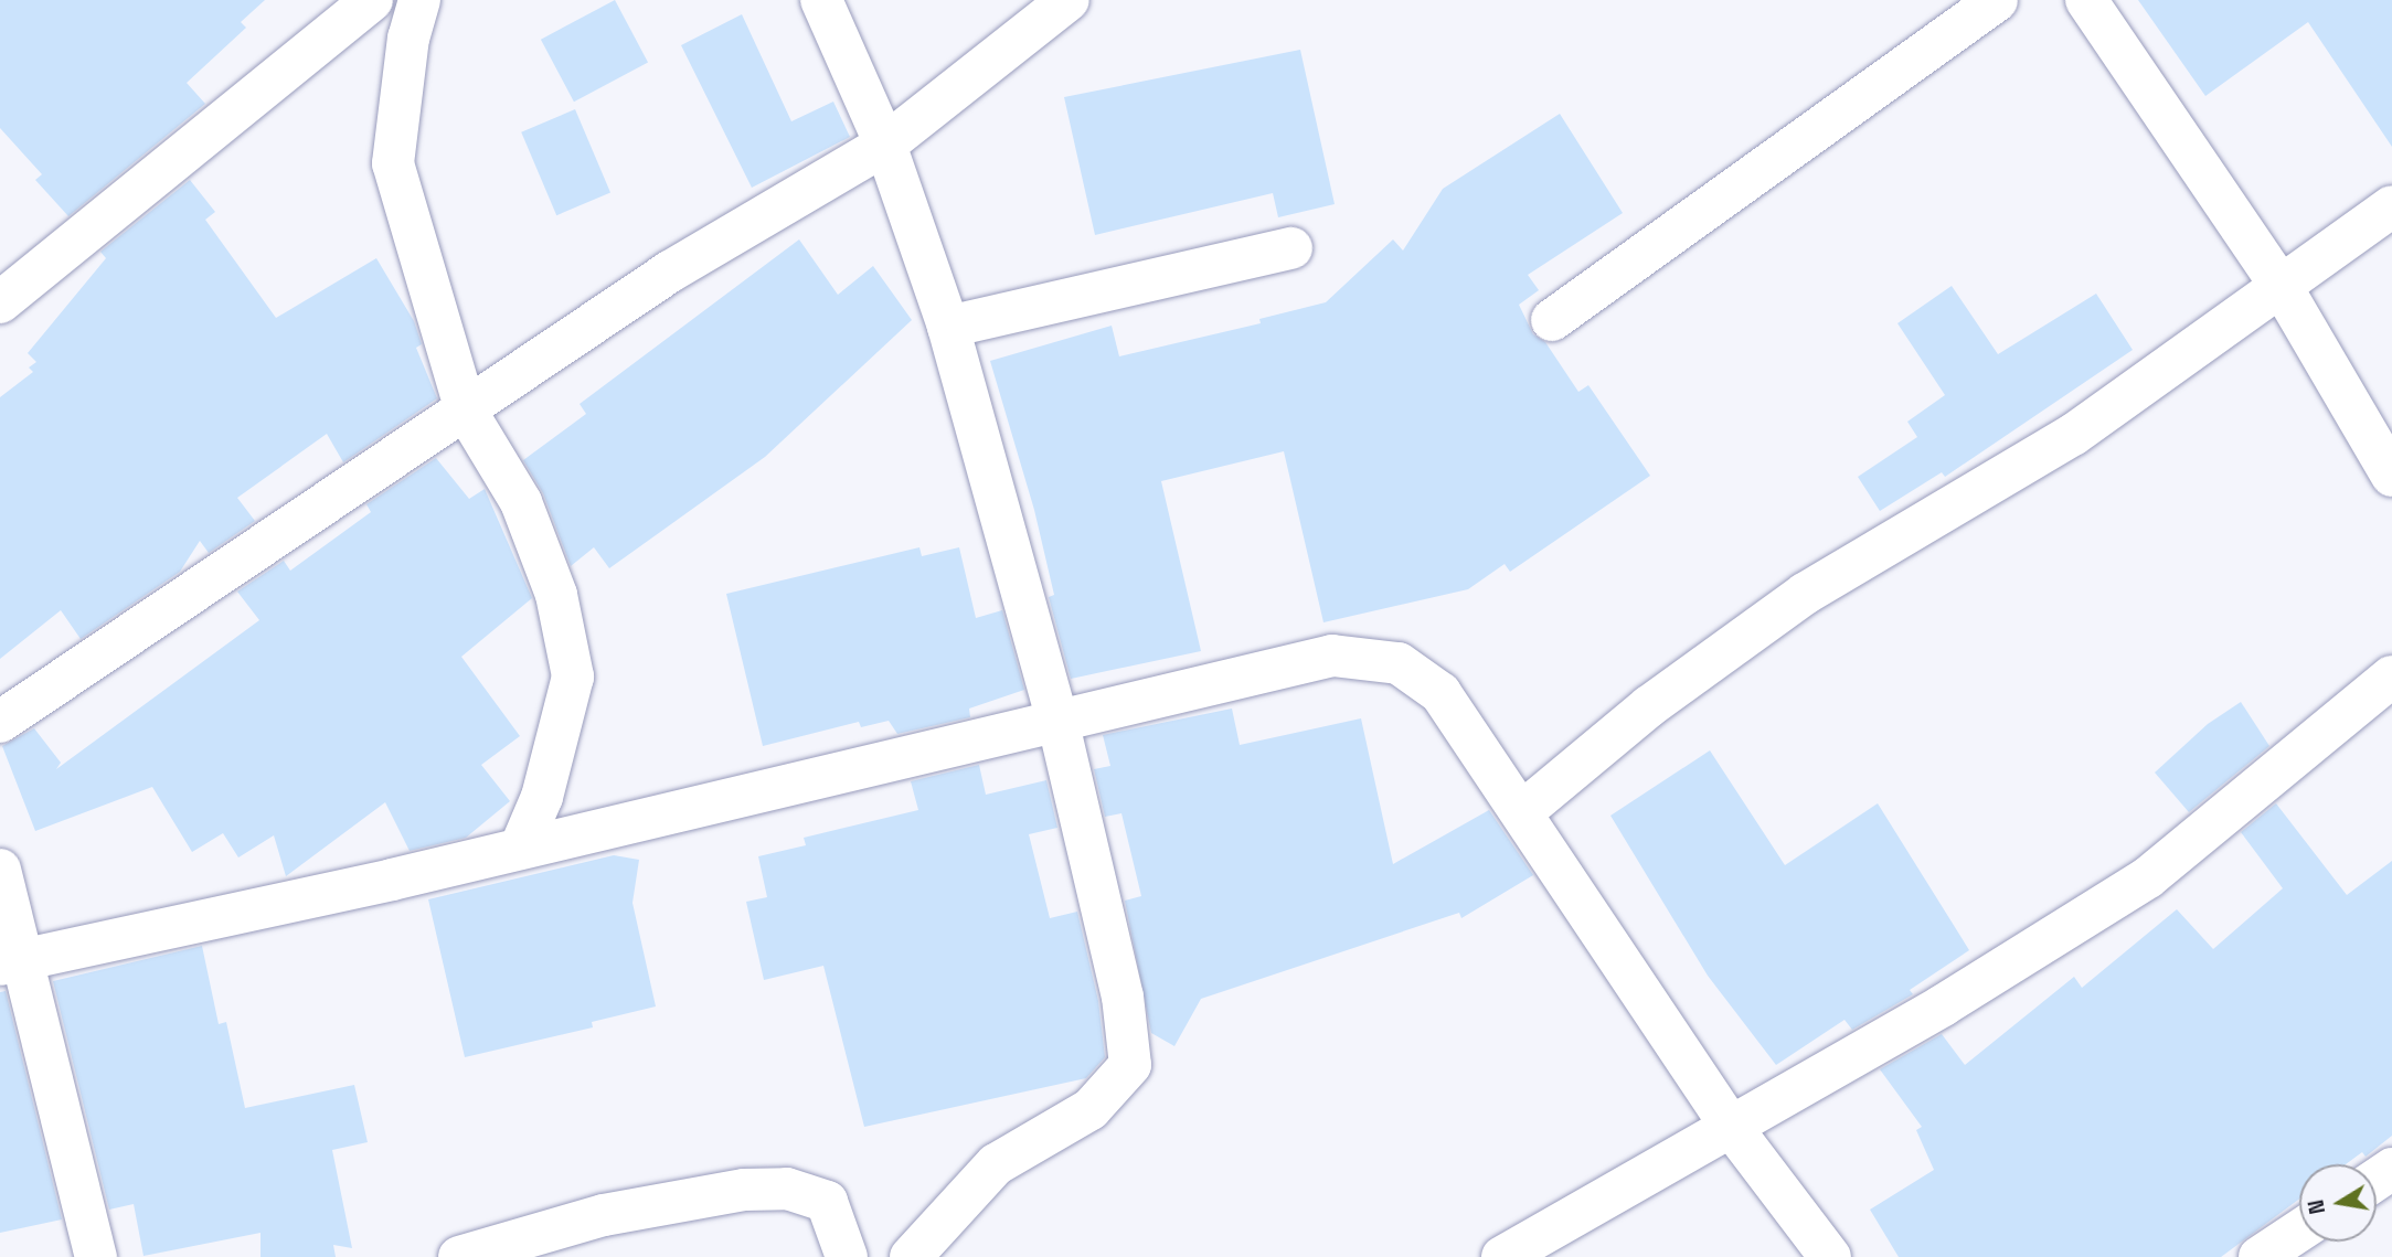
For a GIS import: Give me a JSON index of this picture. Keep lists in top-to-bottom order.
{
  "north": "left"
}
